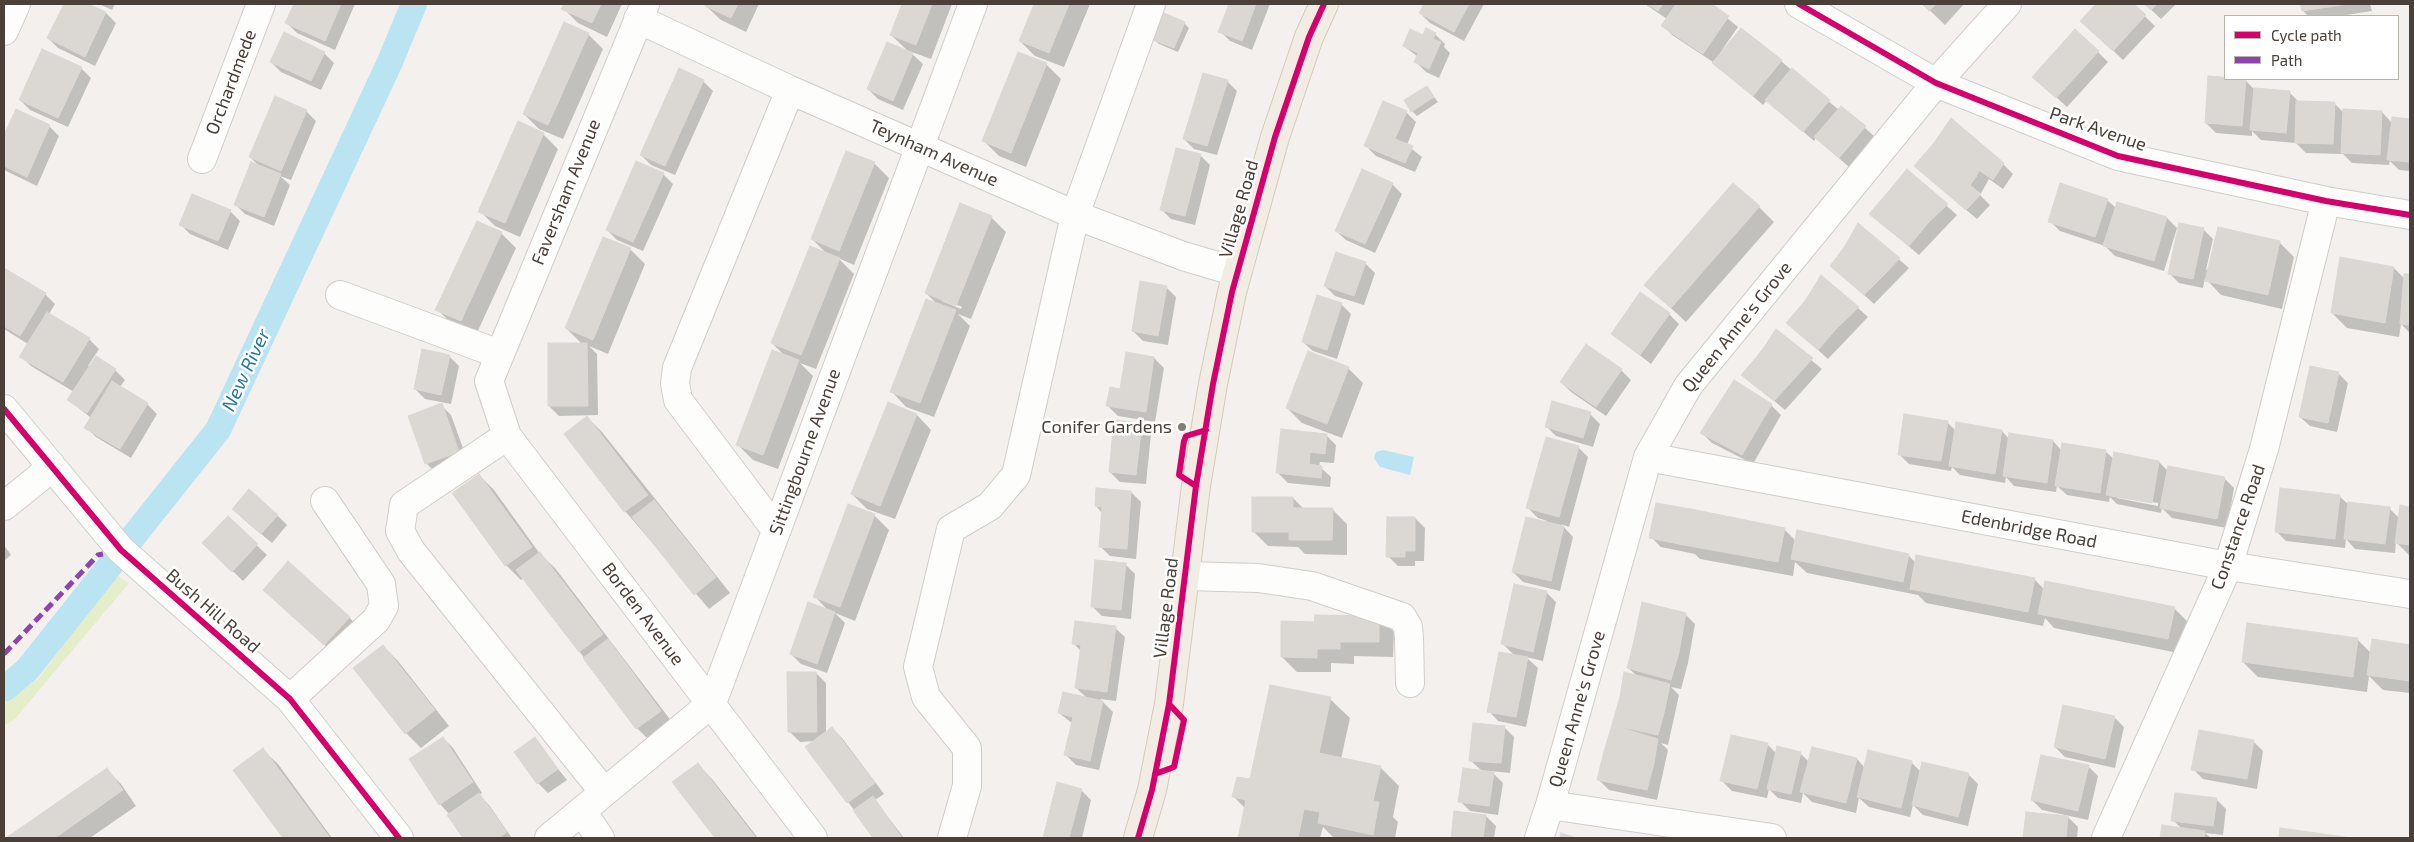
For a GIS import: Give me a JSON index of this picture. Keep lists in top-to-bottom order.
{
  "streets": {
    "main road": ["Village Road"],
    "street": [
      "Orchardmede",
      "Park Avenue",
      "Teynham Avenue",
      "Faversham Avenue",
      "Queen Anne's Grove",
      "Sittingbourne Avenue",
      "Constance Road",
      "Edenbridge Road",
      "Bush Hill Road",
      "Borden Avenue"
    ]
  },
  "crossings": [
    ["Park Avenue", "Queen Anne's Grove"],
    ["Park Avenue", "Constance Road"],
    ["Teynham Avenue", "Faversham Avenue"],
    ["Teynham Avenue", "Village Road"],
    ["Teynham Avenue", "Sittingbourne Avenue"],
    ["Faversham Avenue", "Borden Avenue"],
    ["Queen Anne's Grove", "Edenbridge Road"],
    ["Sittingbourne Avenue", "Borden Avenue"],
    ["Constance Road", "Edenbridge Road"]
  ],
  "water": ["New River"],
  "places": ["Conifer Gardens"],
  "legend": ["Cycle path", "Path"]
}
